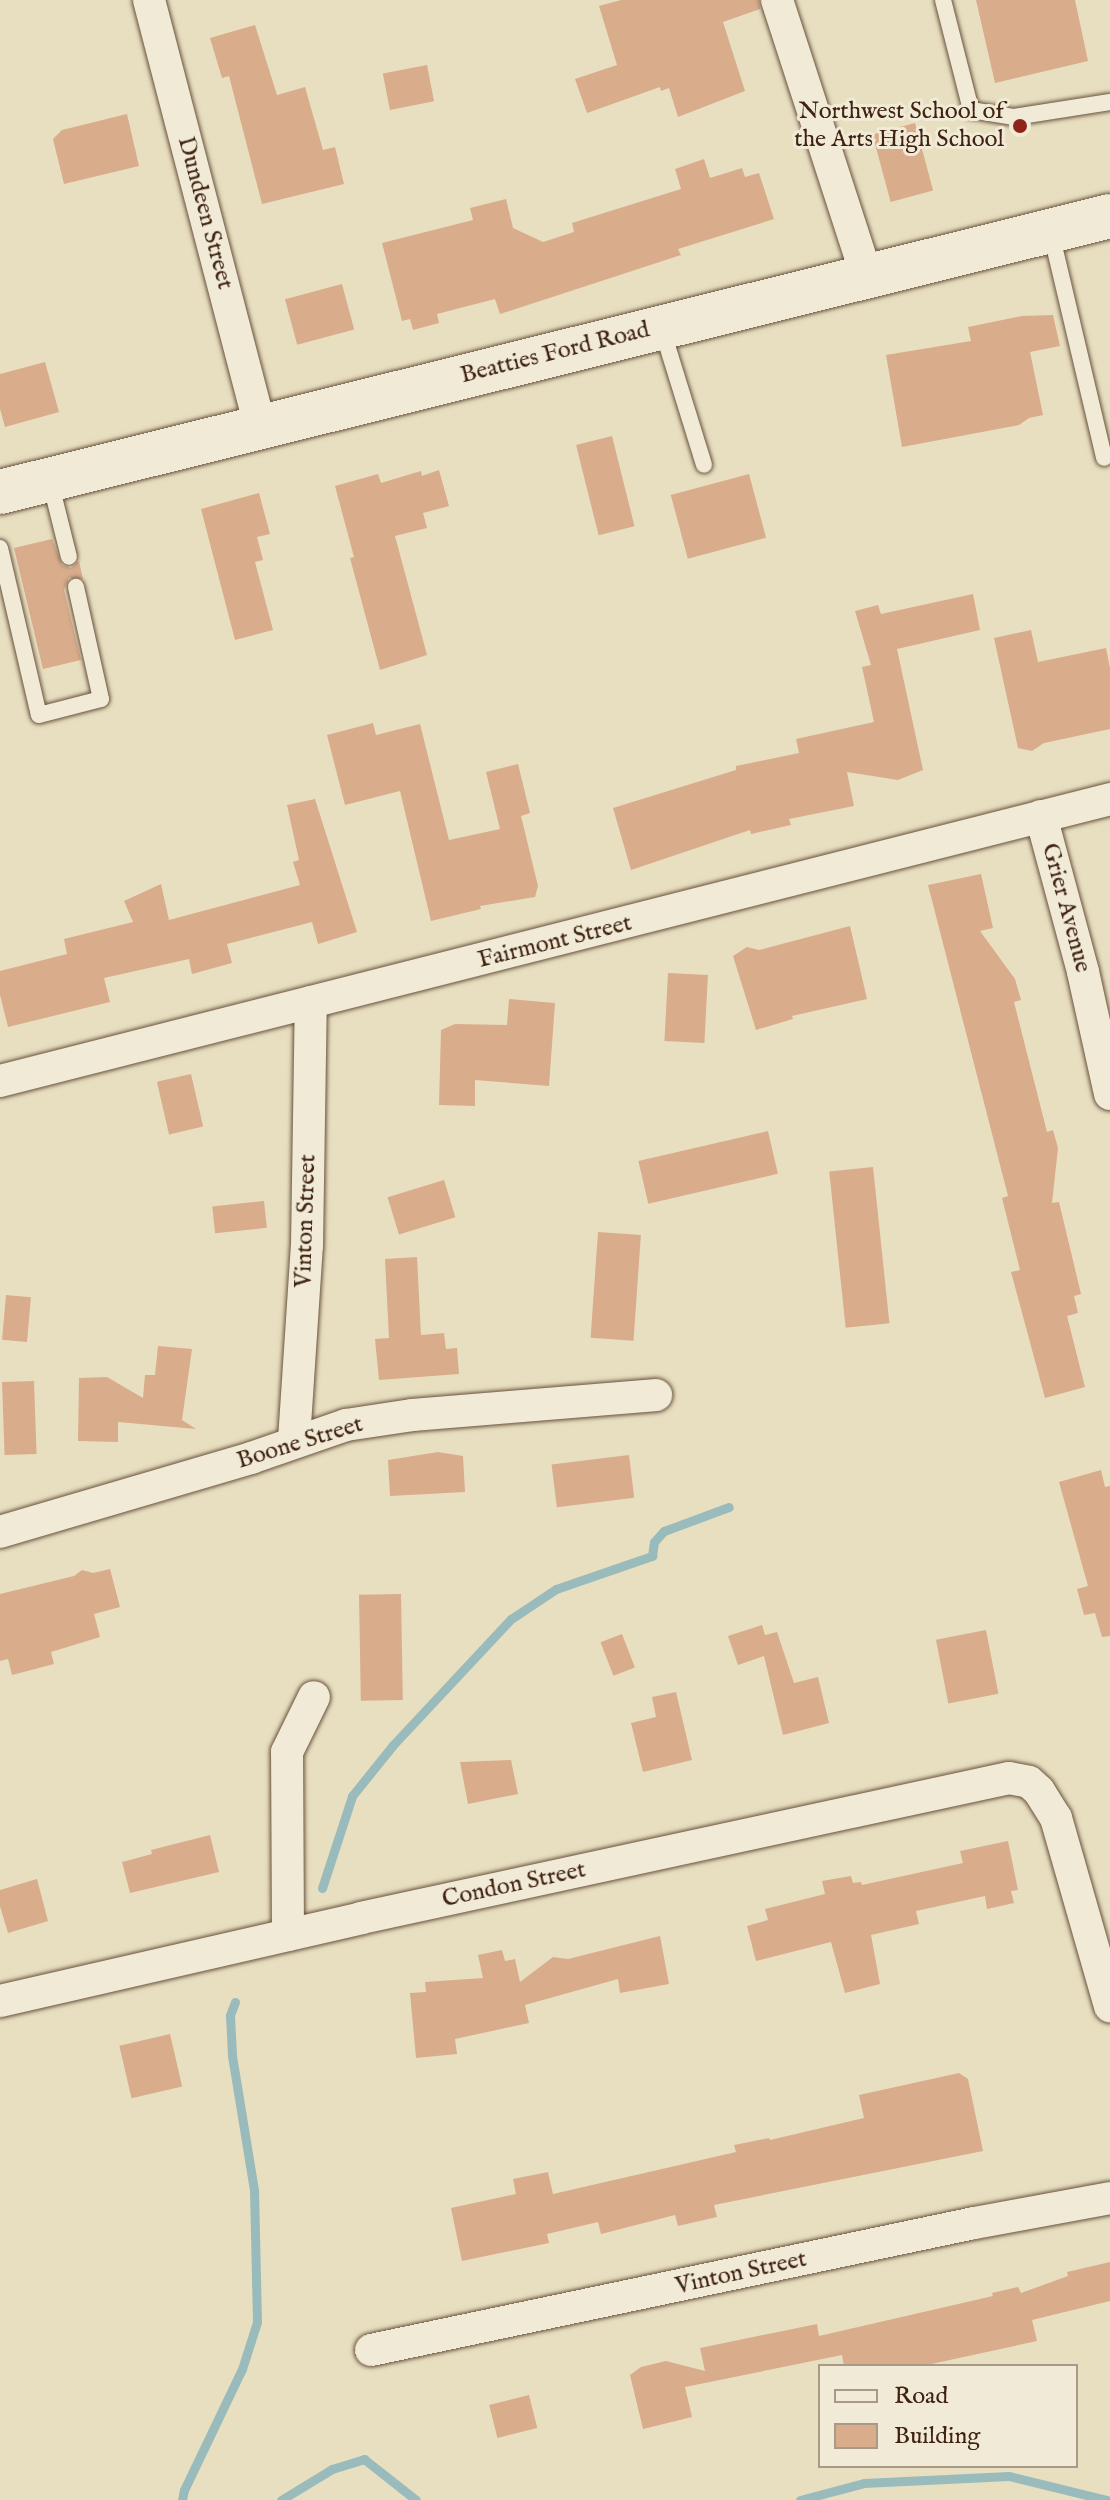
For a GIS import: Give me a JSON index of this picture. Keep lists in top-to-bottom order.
{
  "streets": {
    "main road": ["Beatties Ford Road"],
    "street": [
      "Dundeen Street",
      "Grier Avenue",
      "Fairmont Street",
      "Vinton Street",
      "Boone Street",
      "Condon Street"
    ]
  },
  "crossings": [
    ["Dundeen Street", "Beatties Ford Road"],
    ["Grier Avenue", "Fairmont Street"],
    ["Fairmont Street", "Vinton Street"],
    ["Vinton Street", "Boone Street"]
  ],
  "places": ["Northwest School of the Arts High School"],
  "legend": ["Road", "Building"]
}
